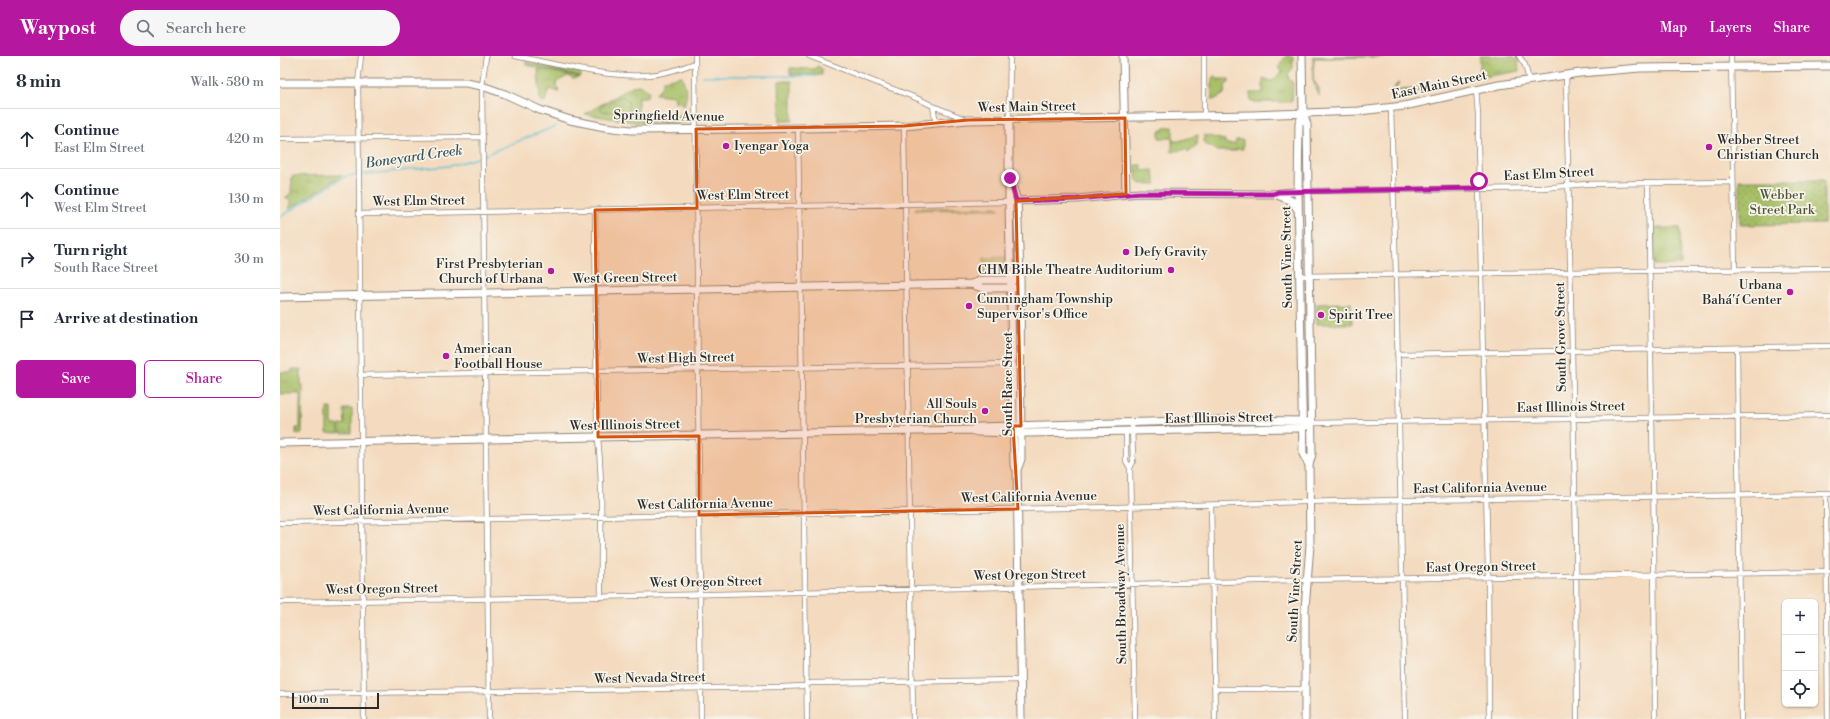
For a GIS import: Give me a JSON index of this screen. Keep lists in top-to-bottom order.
{
  "streets": {
    "street": [
      "East Main Street",
      "West Main Street",
      "Springfield Avenue",
      "East Elm Street",
      "West Elm Street",
      "South Vine Street",
      "West Green Street",
      "South Grove Street",
      "West High Street",
      "South Race Street",
      "East Illinois Street",
      "West Illinois Street",
      "East California Avenue",
      "West California Avenue",
      "East Oregon Street",
      "West Oregon Street",
      "South Broadway Avenue",
      "West Nevada Street"
    ]
  },
  "crossings": [
    ["East Main Street", "West Main Street"],
    ["East Main Street", "South Vine Street"],
    ["East Main Street", "South Grove Street"],
    ["West Main Street", "Springfield Avenue"],
    ["West Main Street", "South Race Street"],
    ["East Elm Street", "West Elm Street"],
    ["East Elm Street", "South Vine Street"],
    ["East Elm Street", "South Grove Street"],
    ["West Elm Street", "South Race Street"],
    ["South Vine Street", "East Illinois Street"],
    ["South Vine Street", "East California Avenue"],
    ["South Vine Street", "East Oregon Street"],
    ["West Green Street", "South Race Street"],
    ["South Grove Street", "East Illinois Street"],
    ["South Grove Street", "East California Avenue"],
    ["South Grove Street", "East Oregon Street"],
    ["West High Street", "South Race Street"],
    ["South Race Street", "West Illinois Street"],
    ["South Race Street", "West California Avenue"],
    ["South Race Street", "West Oregon Street"],
    ["South Race Street", "West Nevada Street"],
    ["East Illinois Street", "West Illinois Street"],
    ["East Illinois Street", "South Broadway Avenue"],
    ["West Illinois Street", "South Broadway Avenue"],
    ["East California Avenue", "West California Avenue"],
    ["East California Avenue", "South Broadway Avenue"],
    ["West California Avenue", "South Broadway Avenue"],
    ["East Oregon Street", "West Oregon Street"],
    ["East Oregon Street", "South Broadway Avenue"],
    ["West Oregon Street", "South Broadway Avenue"]
  ],
  "water": ["Boneyard Creek"],
  "parks": ["Webber Street Park"],
  "places": [
    "Iyengar Yoga",
    "Webber Street Christian Church",
    "Defy Gravity",
    "CHM Bible Theatre Auditorium",
    "First Presbyterian Church of Urbana",
    "Urbana Bahá'í Center",
    "Cunningham Township Supervisor's Office",
    "Spirit Tree",
    "American Football House",
    "All Souls Presbyterian Church"
  ],
  "scale_bar": "100 m",
  "page": {
    "header": "Waypost",
    "search": "Search here",
    "nav": ["Map", "Layers", "Share"],
    "heading": ["8 min", "Walk · 580 m"],
    "list": [
      ["Continue", "East Elm Street", "420 m"],
      ["Continue", "West Elm Street", "130 m"],
      ["Turn right", "South Race Street", "30 m"],
      "Arrive at destination"
    ],
    "buttons": ["Save", "Share"],
    "map_buttons": ["+", "−"],
    "scale": "100 m"
  }
}
